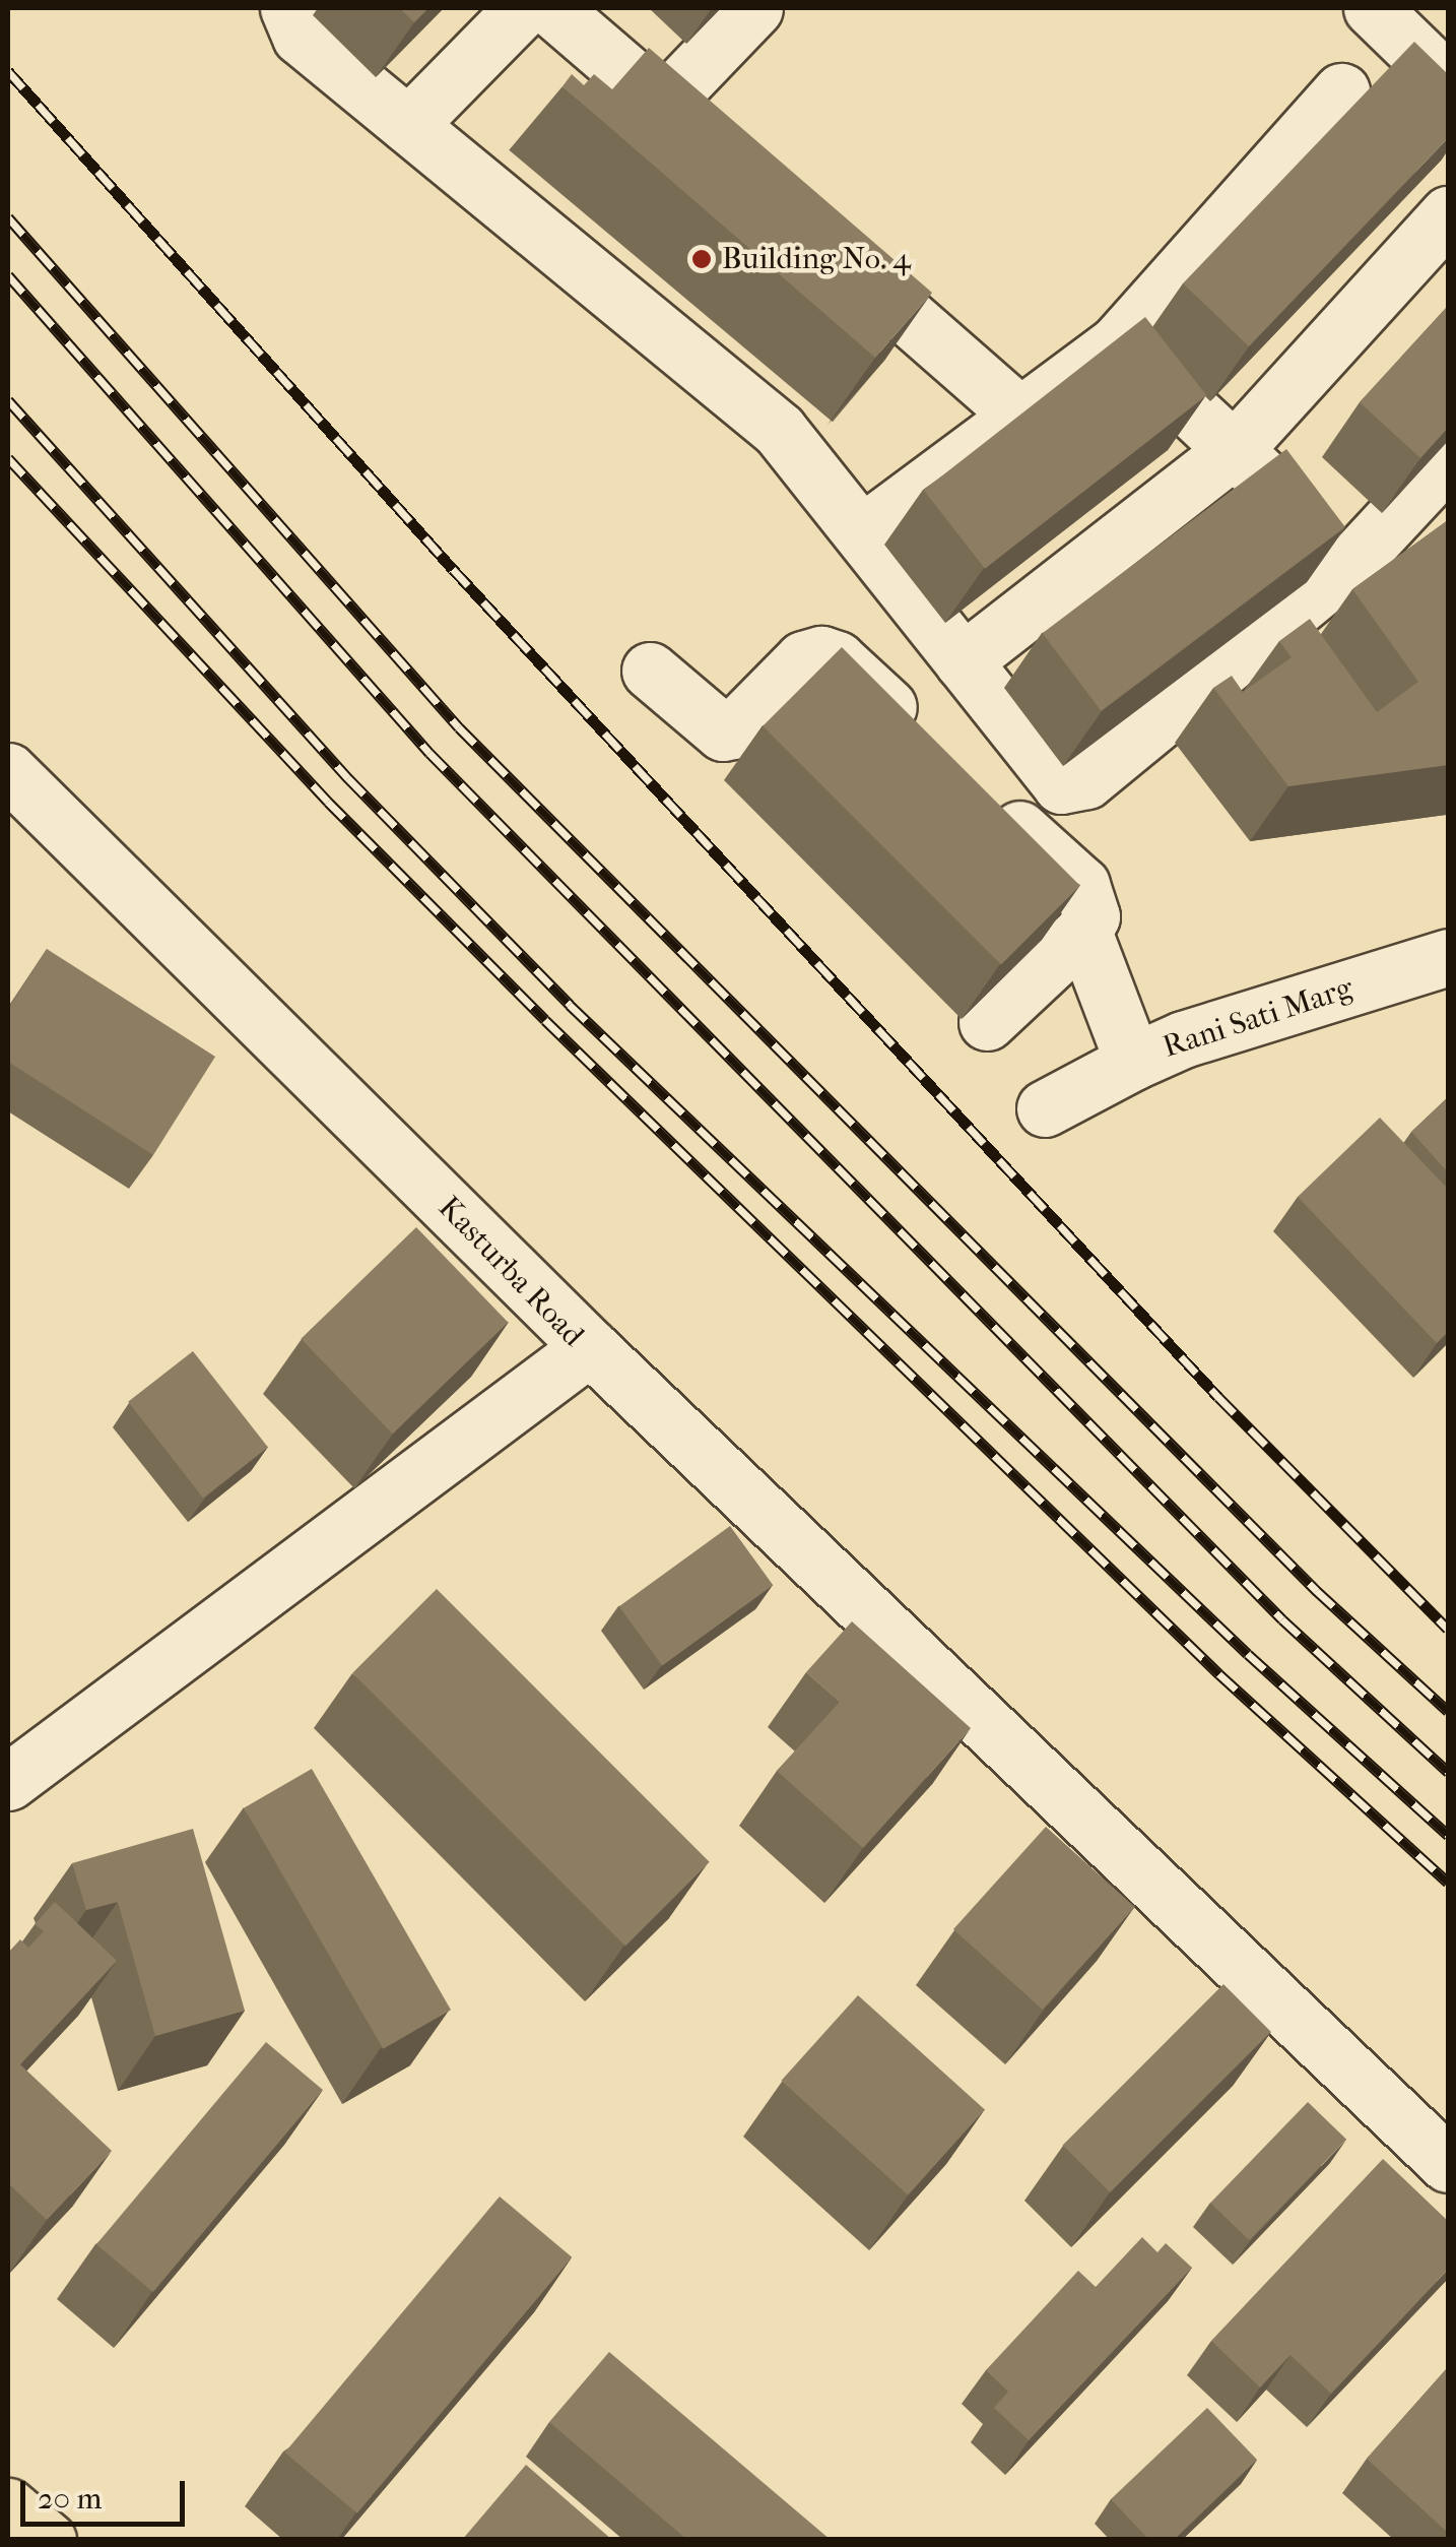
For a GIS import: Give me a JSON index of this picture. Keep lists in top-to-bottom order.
{
  "streets": {
    "street": ["Rani Sati Marg", "Kasturba Road"]
  },
  "places": ["Building No. 4"],
  "scale_bar": "20 m"
}
